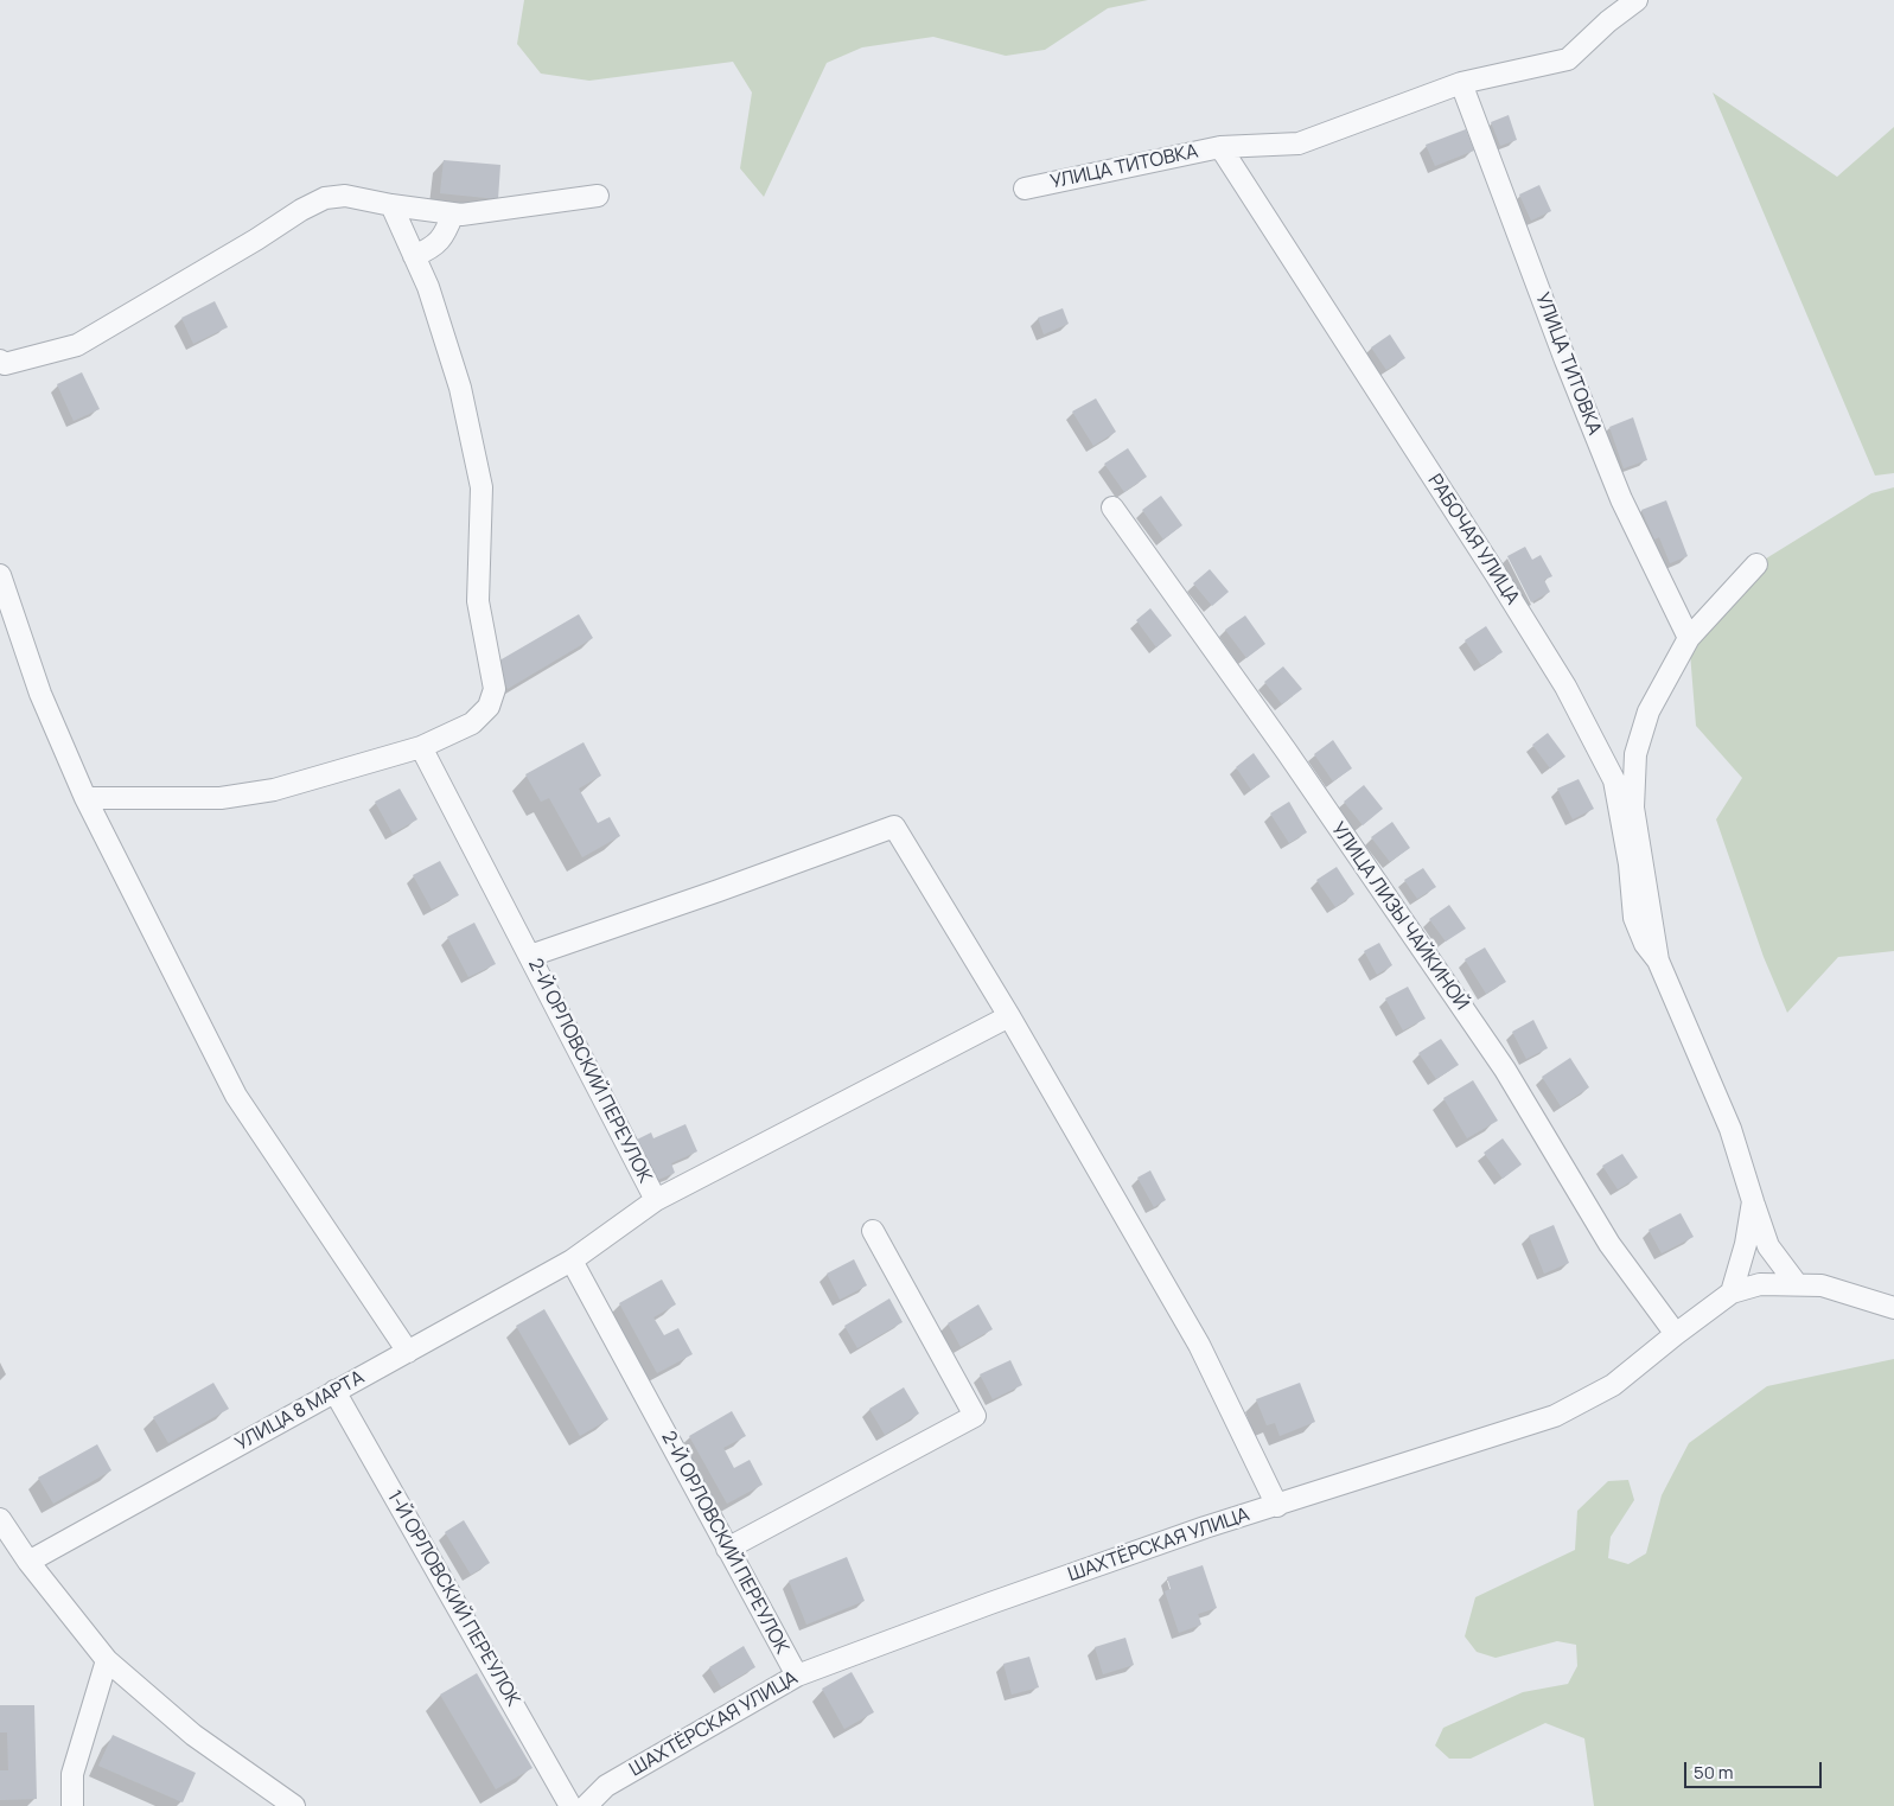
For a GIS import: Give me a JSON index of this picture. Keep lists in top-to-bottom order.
{
  "streets": {
    "street": [
      "УЛИЦА ТИТОВКА",
      "РАБОЧАЯ УЛИЦА",
      "УЛИЦА ЛИЗЫ ЧАЙКИНОЙ",
      "2-Й ОРЛОВСКИЙ ПЕРЕУЛОК",
      "УЛИЦА 8 МАРТА",
      "ШАХТЁРСКАЯ УЛИЦА",
      "1-Й ОРЛОВСКИЙ ПЕРЕУЛОК"
    ]
  },
  "crossings": [
    ["УЛИЦА ТИТОВКА", "РАБОЧАЯ УЛИЦА"],
    ["УЛИЦА ЛИЗЫ ЧАЙКИНОЙ", "ШАХТЁРСКАЯ УЛИЦА"],
    ["2-Й ОРЛОВСКИЙ ПЕРЕУЛОК", "УЛИЦА 8 МАРТА"],
    ["2-Й ОРЛОВСКИЙ ПЕРЕУЛОК", "ШАХТЁРСКАЯ УЛИЦА"],
    ["УЛИЦА 8 МАРТА", "1-Й ОРЛОВСКИЙ ПЕРЕУЛОК"]
  ],
  "scale_bar": "50 m"
}
